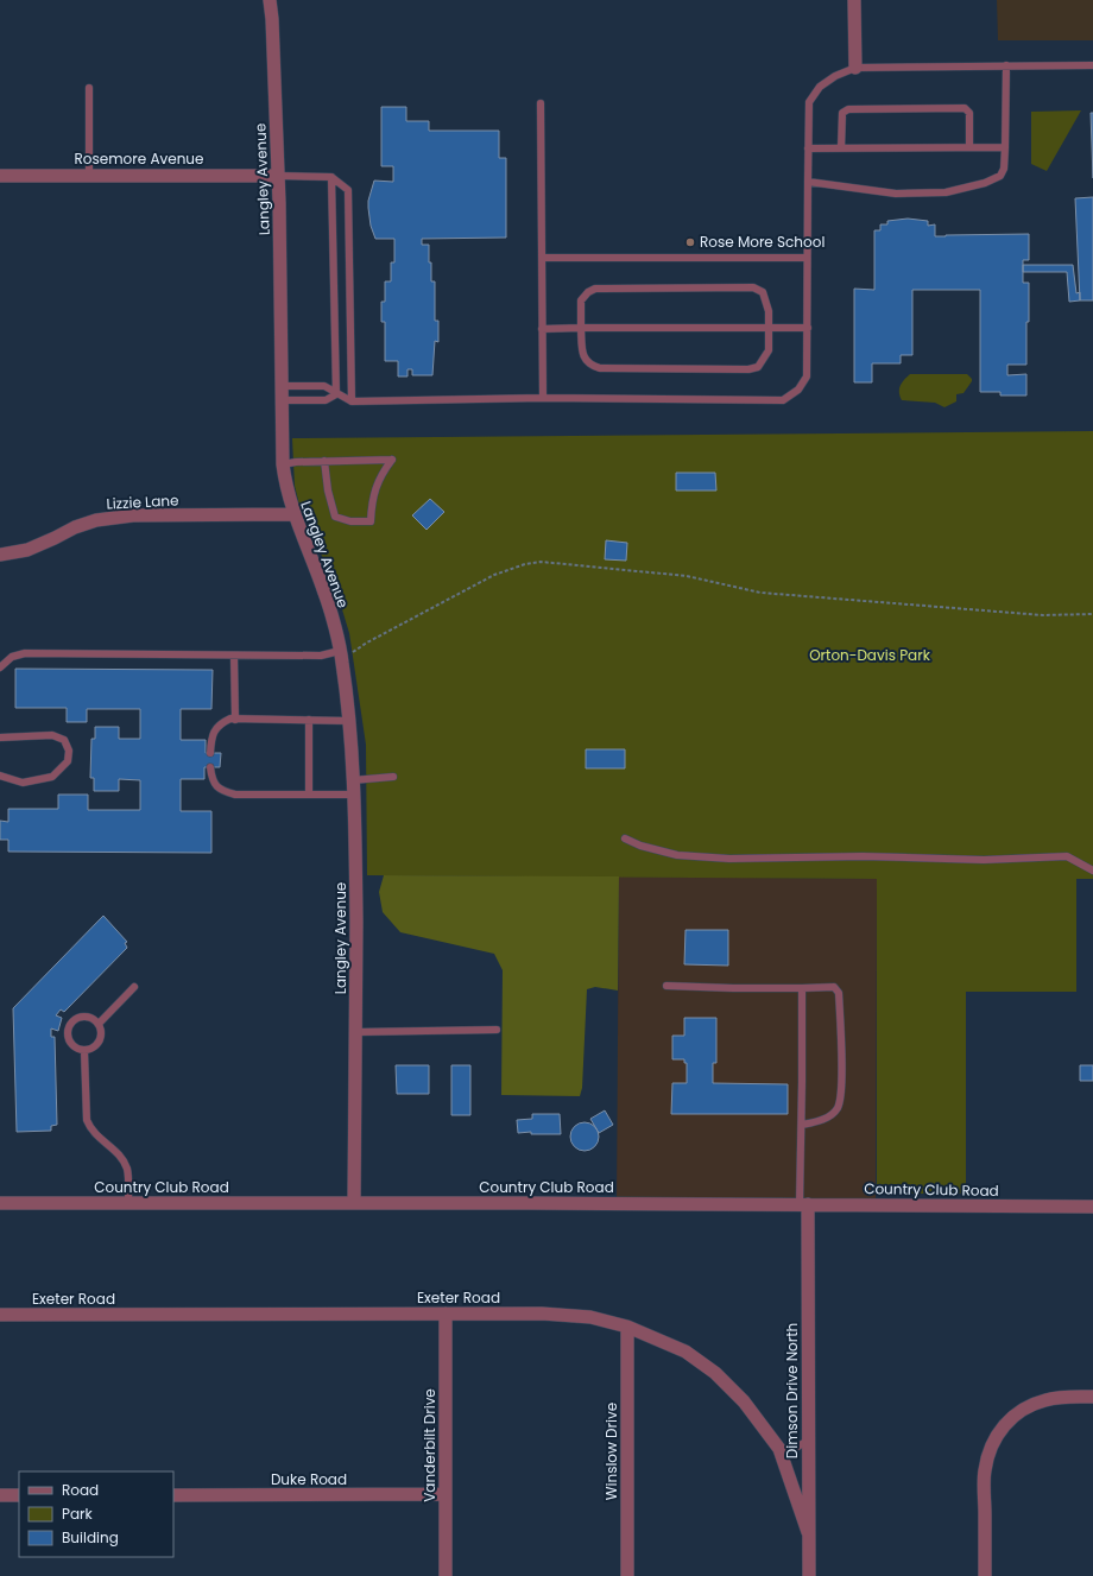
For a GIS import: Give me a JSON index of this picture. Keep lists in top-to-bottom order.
{
  "streets": {
    "street": [
      "Rosemore Avenue",
      "Langley Avenue",
      "Lizzie Lane",
      "Country Club Road",
      "Exeter Road",
      "Dimson Drive North",
      "Vanderbilt Drive",
      "Winslow Drive",
      "Duke Road"
    ]
  },
  "crossings": [
    ["Rosemore Avenue", "Langley Avenue"],
    ["Langley Avenue", "Lizzie Lane"],
    ["Langley Avenue", "Country Club Road"],
    ["Country Club Road", "Dimson Drive North"],
    ["Exeter Road", "Dimson Drive North"],
    ["Exeter Road", "Vanderbilt Drive"],
    ["Exeter Road", "Winslow Drive"],
    ["Vanderbilt Drive", "Duke Road"]
  ],
  "parks": ["Orton-Davis Park"],
  "places": ["Rose More School"],
  "legend": ["Road", "Park", "Building"]
}
